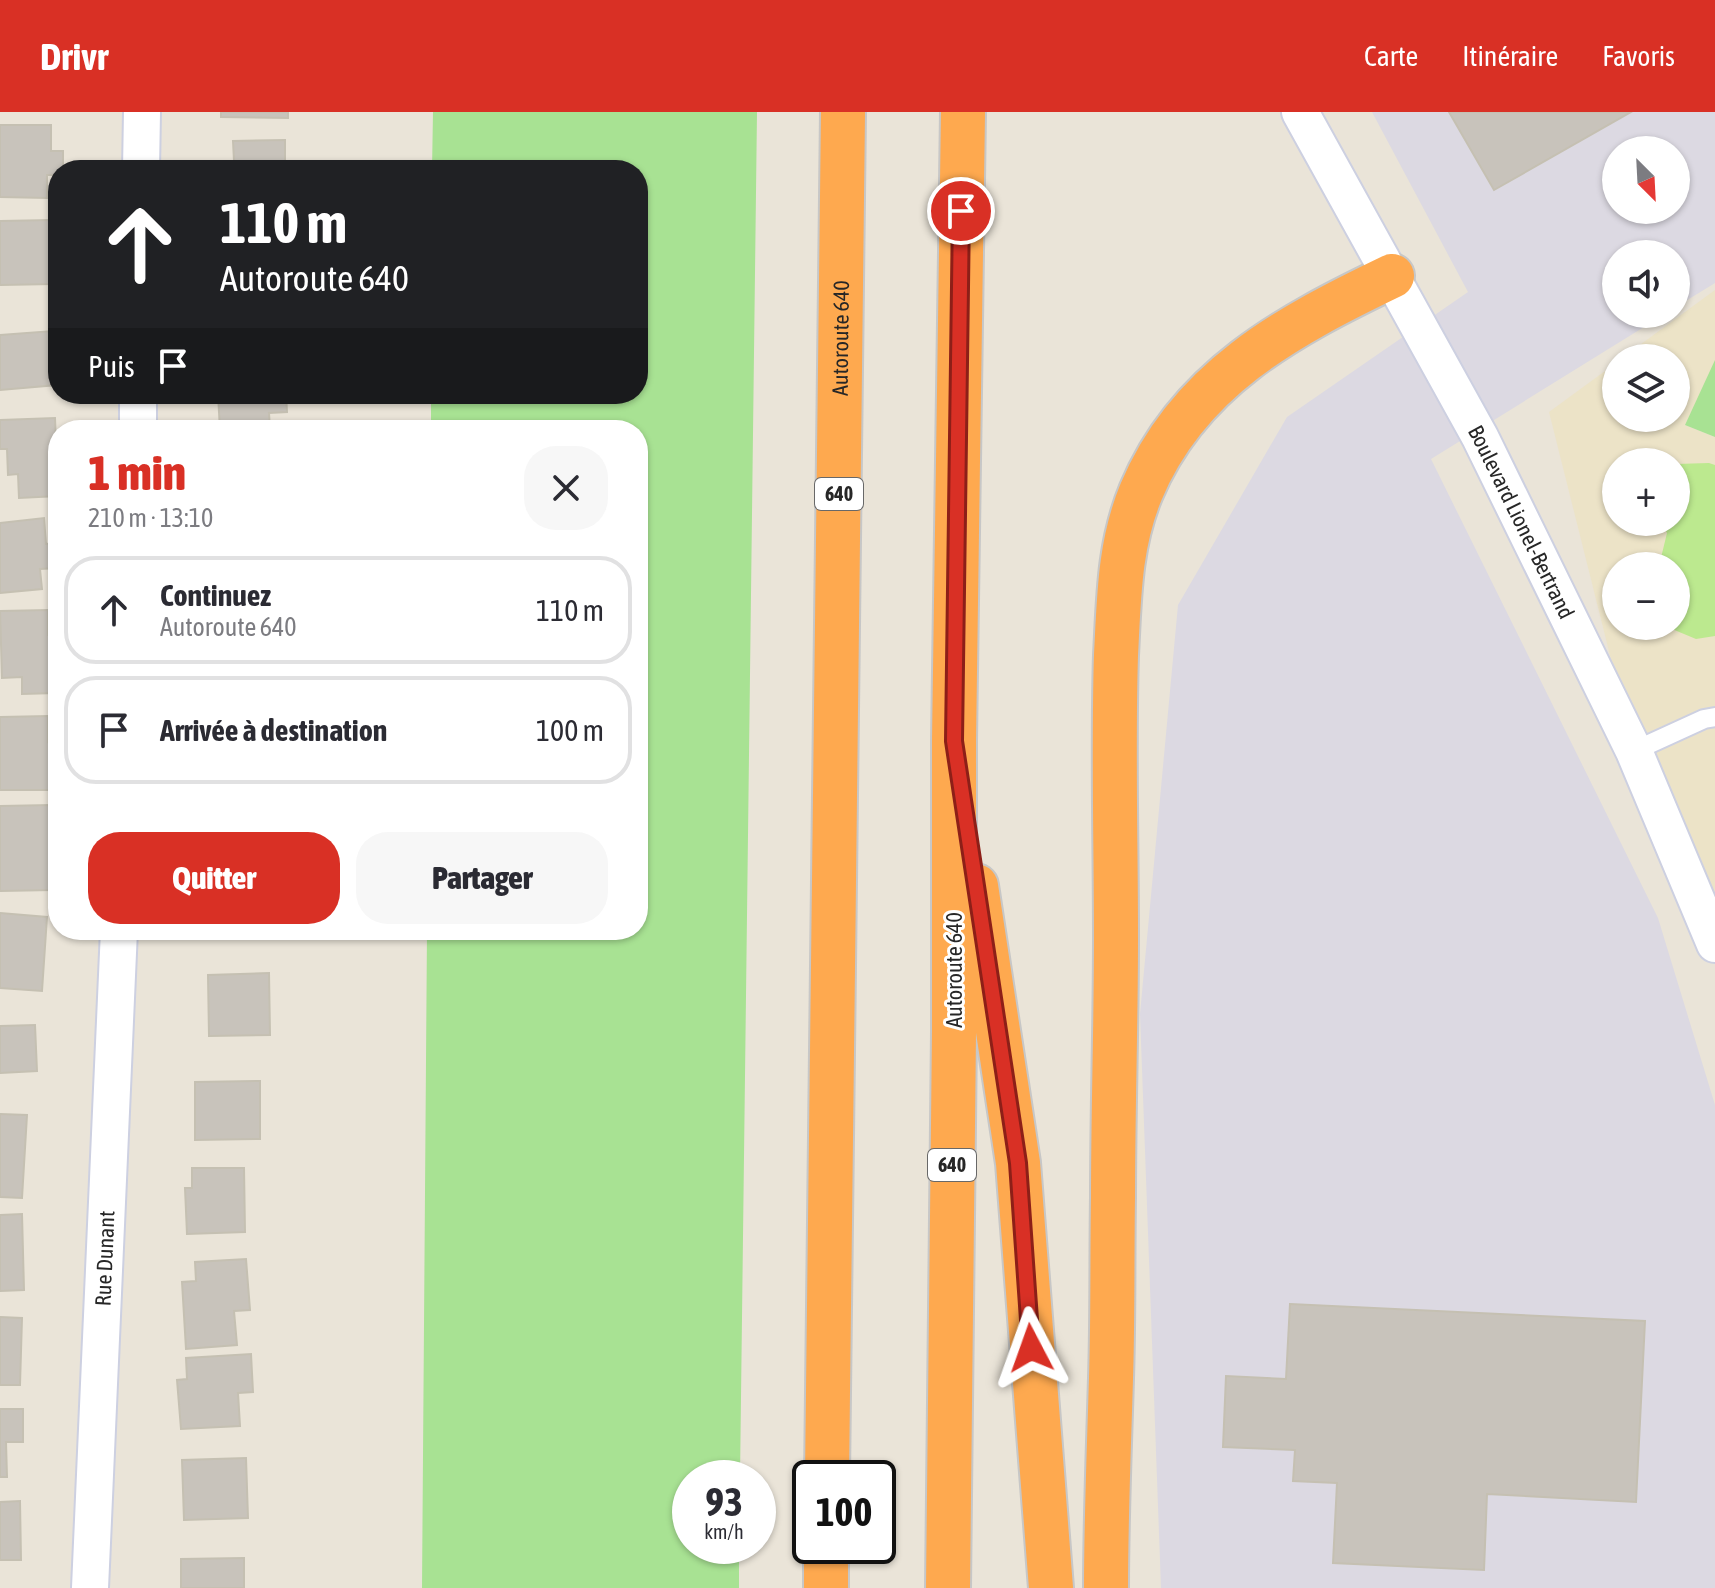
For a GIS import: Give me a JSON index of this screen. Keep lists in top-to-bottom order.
{
  "streets": {
    "highway": ["Autoroute 640", "640"],
    "street": ["Boulevard Lionel-Bertrand", "Rue Dunant"]
  },
  "north": "bottom right",
  "page": {
    "header": "Drivr",
    "nav": ["Carte", "Itinéraire", "Favoris"],
    "map_buttons": ["+", "−"],
    "turn": ["110 m", "Autoroute 640"],
    "then": "Puis",
    "heading": ["1 min", "210 m · 13:10"],
    "list": [
      {
        "name": "Continuez",
        "note": "Autoroute 640",
        "value": "110 m"
      },
      {
        "name": "Arrivée à destination",
        "value": "100 m"
      }
    ],
    "buttons": ["Quitter", "Partager"],
    "speed": "93 km/h",
    "limit": "100"
  }
}
